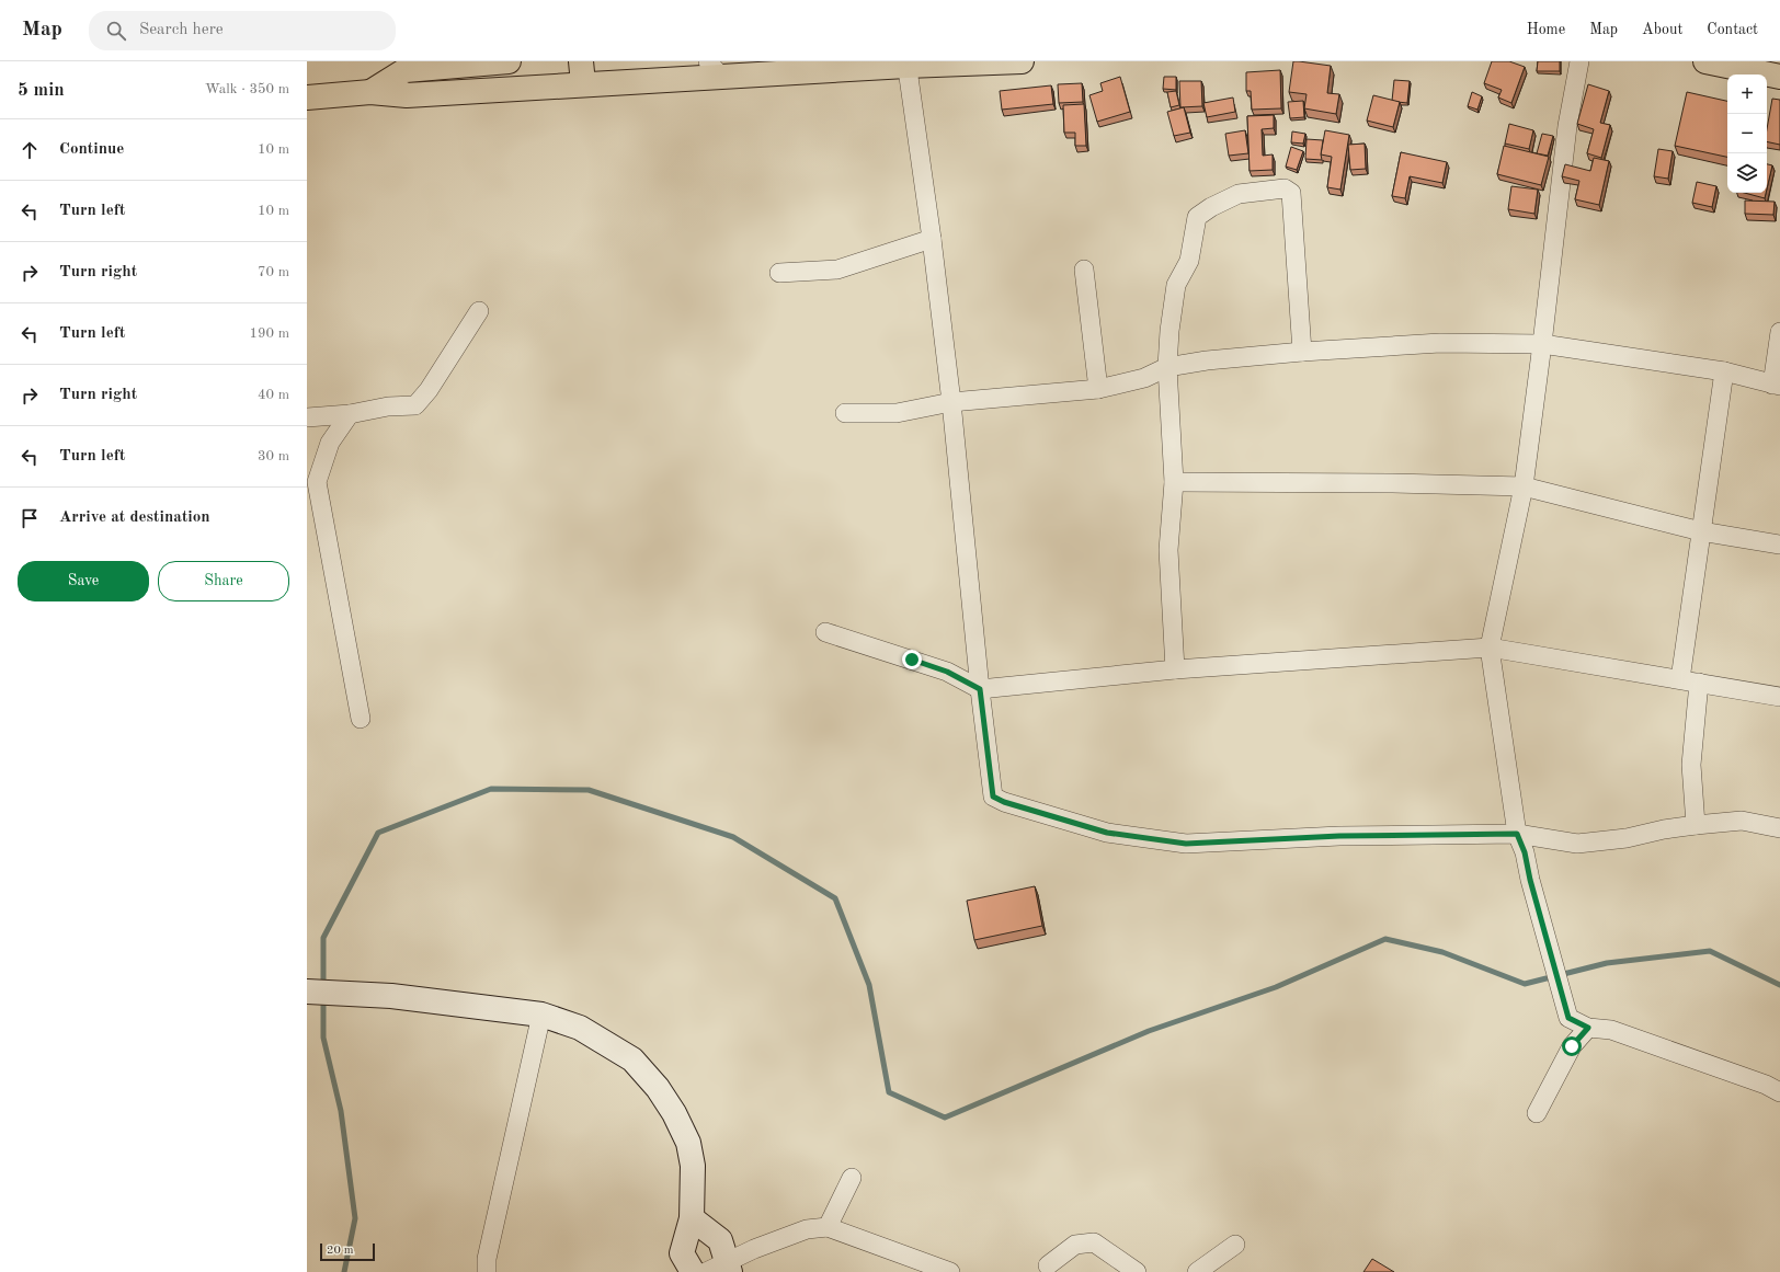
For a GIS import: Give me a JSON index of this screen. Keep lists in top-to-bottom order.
{
  "scale_bar": "20 m",
  "page": {
    "header": "Map",
    "search": "Search here",
    "nav": [
      "Home",
      "Map",
      "About",
      "Contact"
    ],
    "heading": ["5 min", "Walk · 350 m"],
    "map_buttons": ["+", "−"],
    "list": [
      ["Continue", "10 m"],
      ["Turn left", "10 m"],
      ["Turn right", "70 m"],
      ["Turn left", "190 m"],
      ["Turn right", "40 m"],
      ["Turn left", "30 m"],
      "Arrive at destination"
    ],
    "buttons": ["Save", "Share"],
    "scale": "20 m"
  }
}
